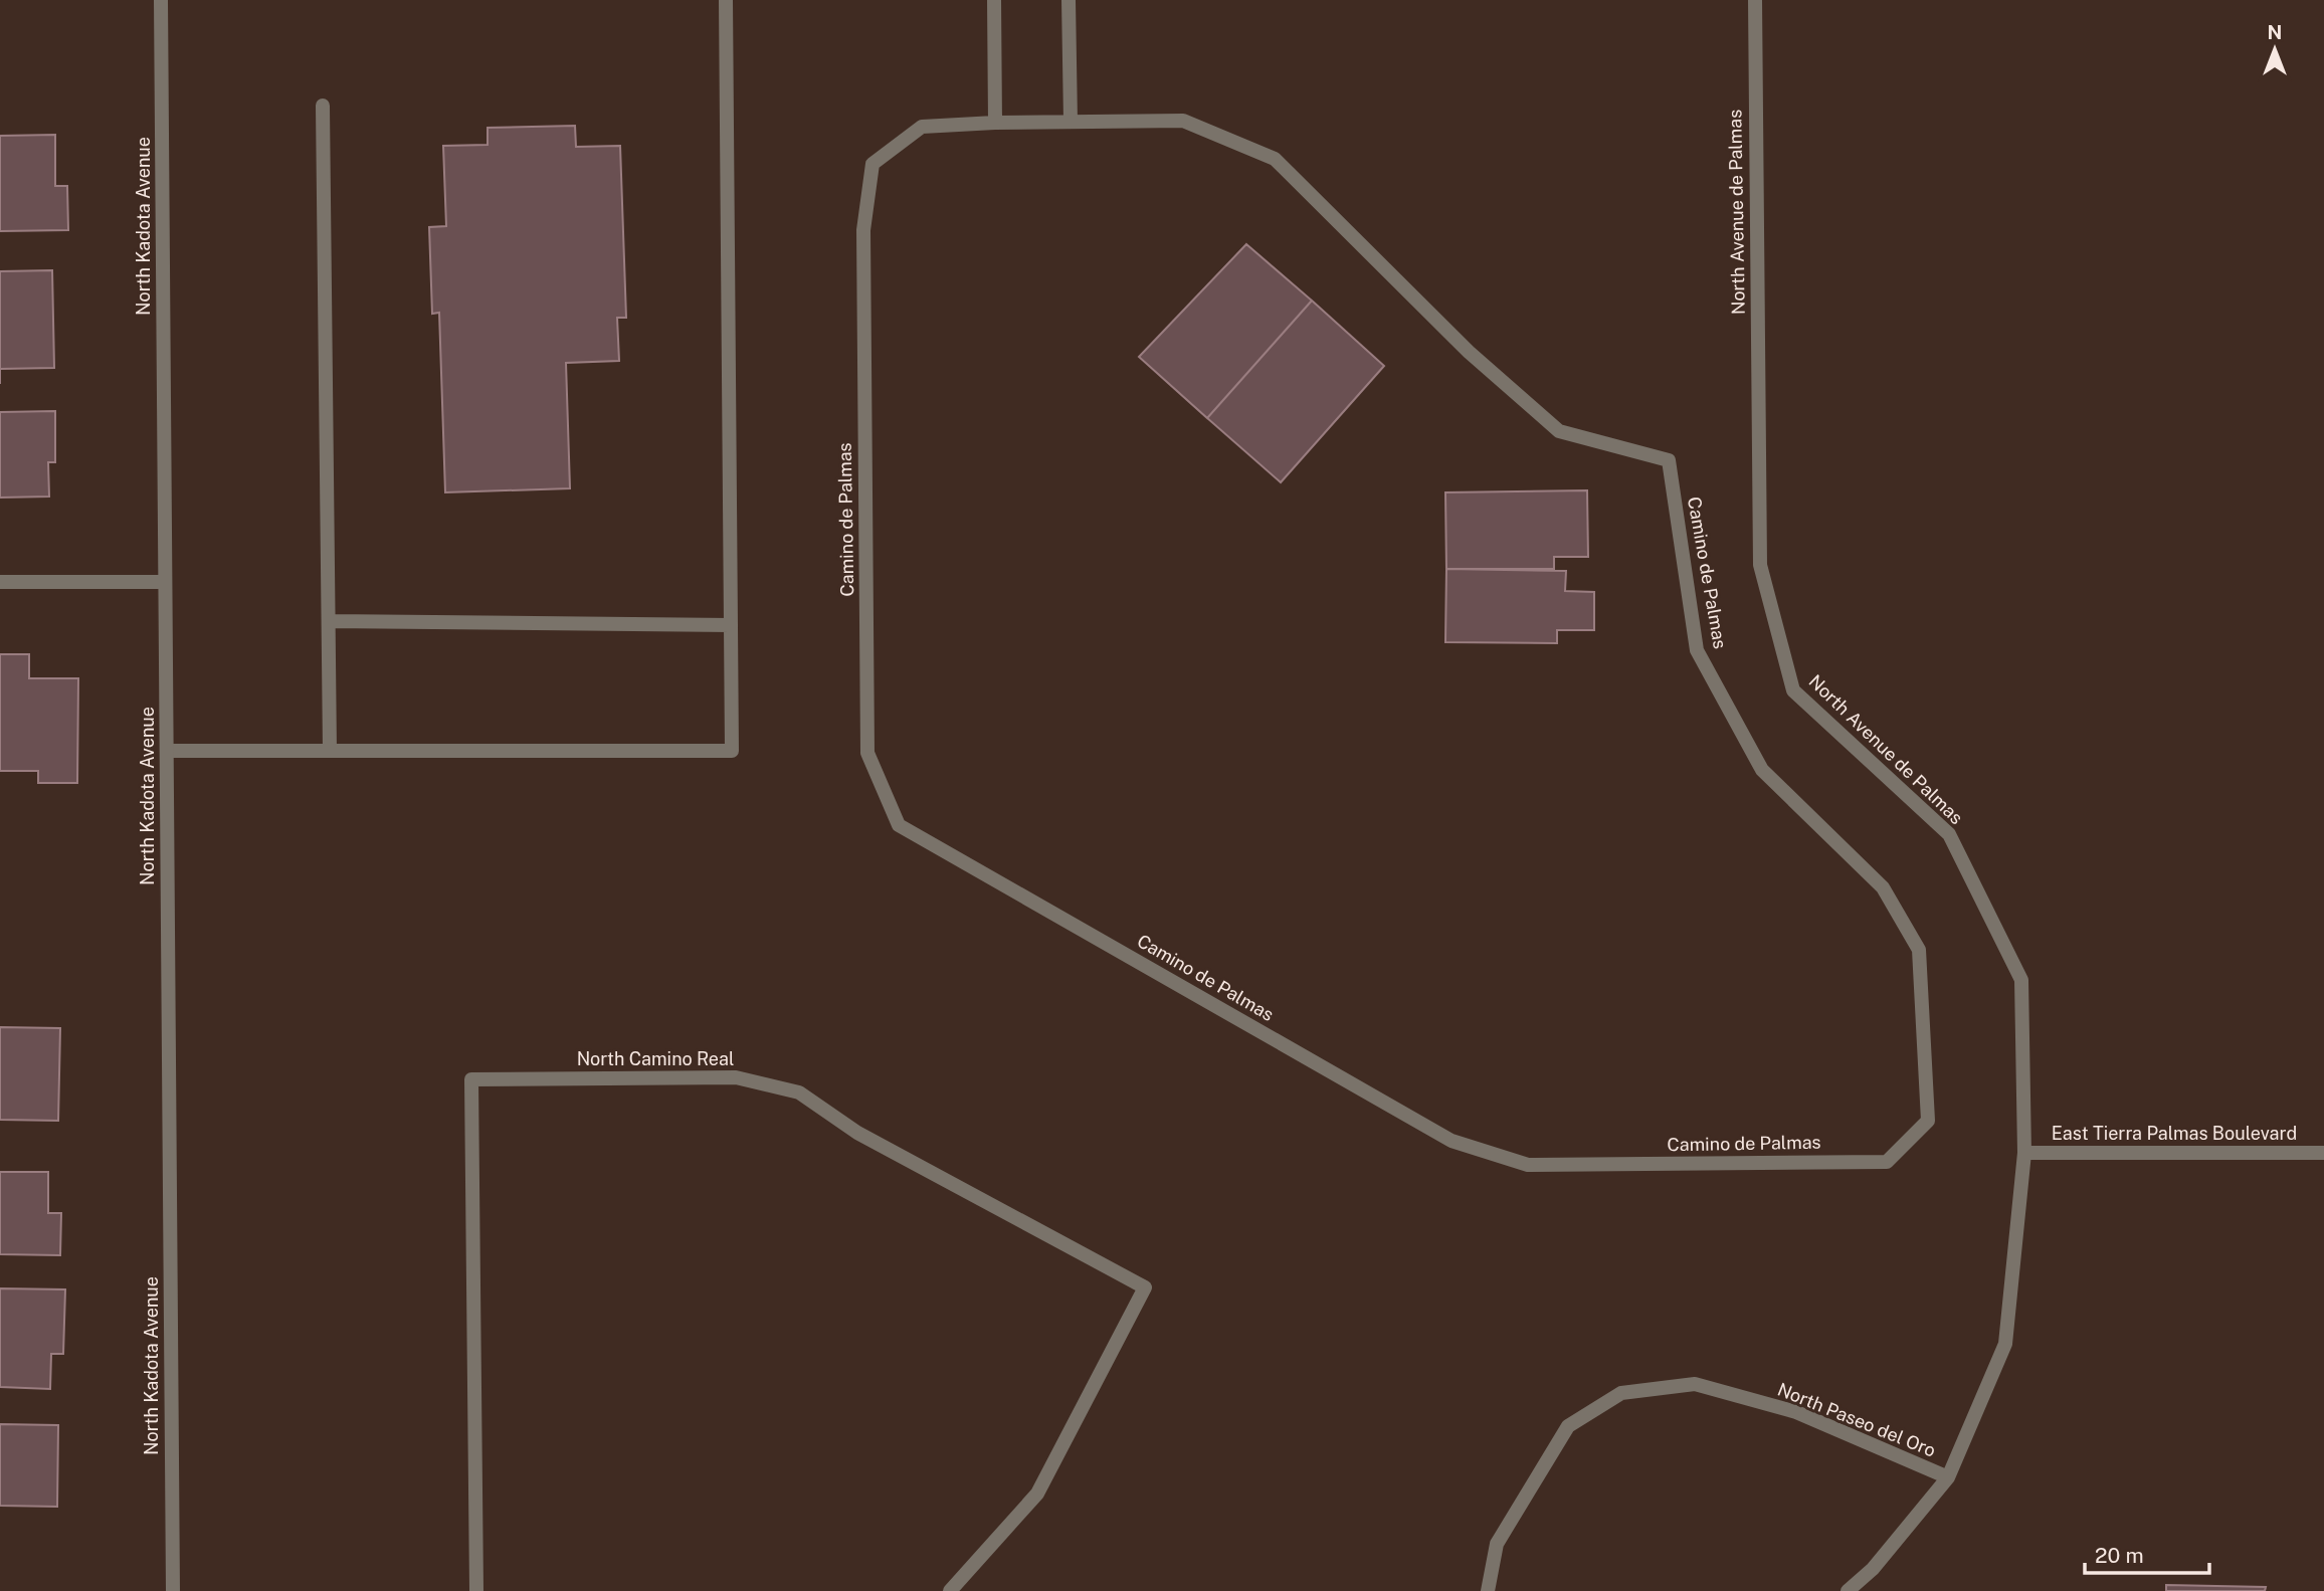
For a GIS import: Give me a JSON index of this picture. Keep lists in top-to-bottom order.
{
  "streets": {
    "street": [
      "North Avenue de Palmas",
      "North Kadota Avenue",
      "Camino de Palmas",
      "North Camino Real",
      "East Tierra Palmas Boulevard",
      "North Paseo del Oro"
    ]
  },
  "crossings": [
    ["North Avenue de Palmas", "East Tierra Palmas Boulevard"],
    ["North Avenue de Palmas", "North Paseo del Oro"]
  ],
  "scale_bar": "20 m",
  "north": "top"
}
